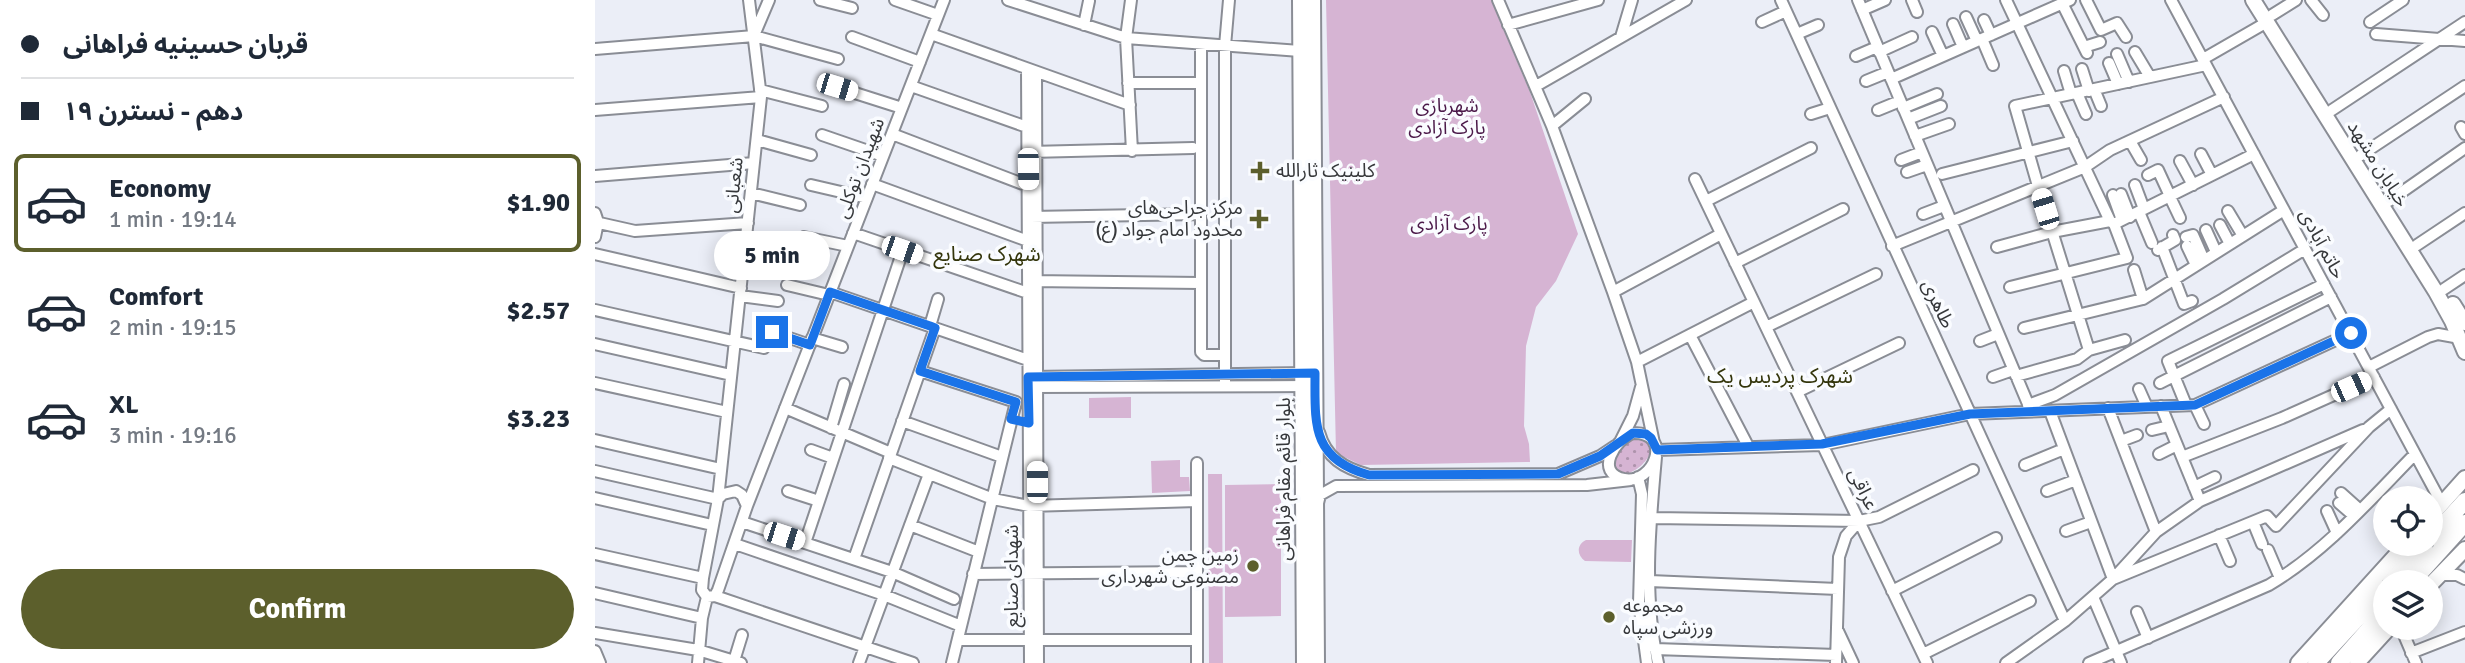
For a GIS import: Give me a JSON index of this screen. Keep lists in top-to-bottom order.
{
  "streets": {
    "main road": ["خیابان مشهد", "بلوار قائم مقام فراهانی"],
    "street": [
      "شهیدان توکلی",
      "شعبانی",
      "حاتم آبادی",
      "طاهری",
      "عراقی",
      "شهدای صنایع"
    ]
  },
  "districts": ["شهرک صنایع", "شهرک پردیس یک"],
  "parks": ["شهربازی پارک آزادی", "پارک آزادی"],
  "places": {
    "health": ["کلینیک ثارالله", "مرکز جراحی‌های محدود امام جواد (ع)"],
    "other": ["زمین چمن مصنوعی شهرداری", "مجموعه ورزشی سپاه"]
  },
  "page": {
    "banner": ["قربان حسینیه فراهانی", "دهم - نسترن ۱۹"],
    "list": [
      {
        "name": "Economy",
        "note": "1 min · 19:14",
        "value": "$1.90"
      },
      {
        "name": "Comfort",
        "note": "2 min · 19:15",
        "value": "$2.57"
      },
      {
        "name": "XL",
        "note": "3 min · 19:16",
        "value": "$3.23"
      }
    ],
    "bubble": "5 min",
    "buttons": "Confirm"
  }
}
